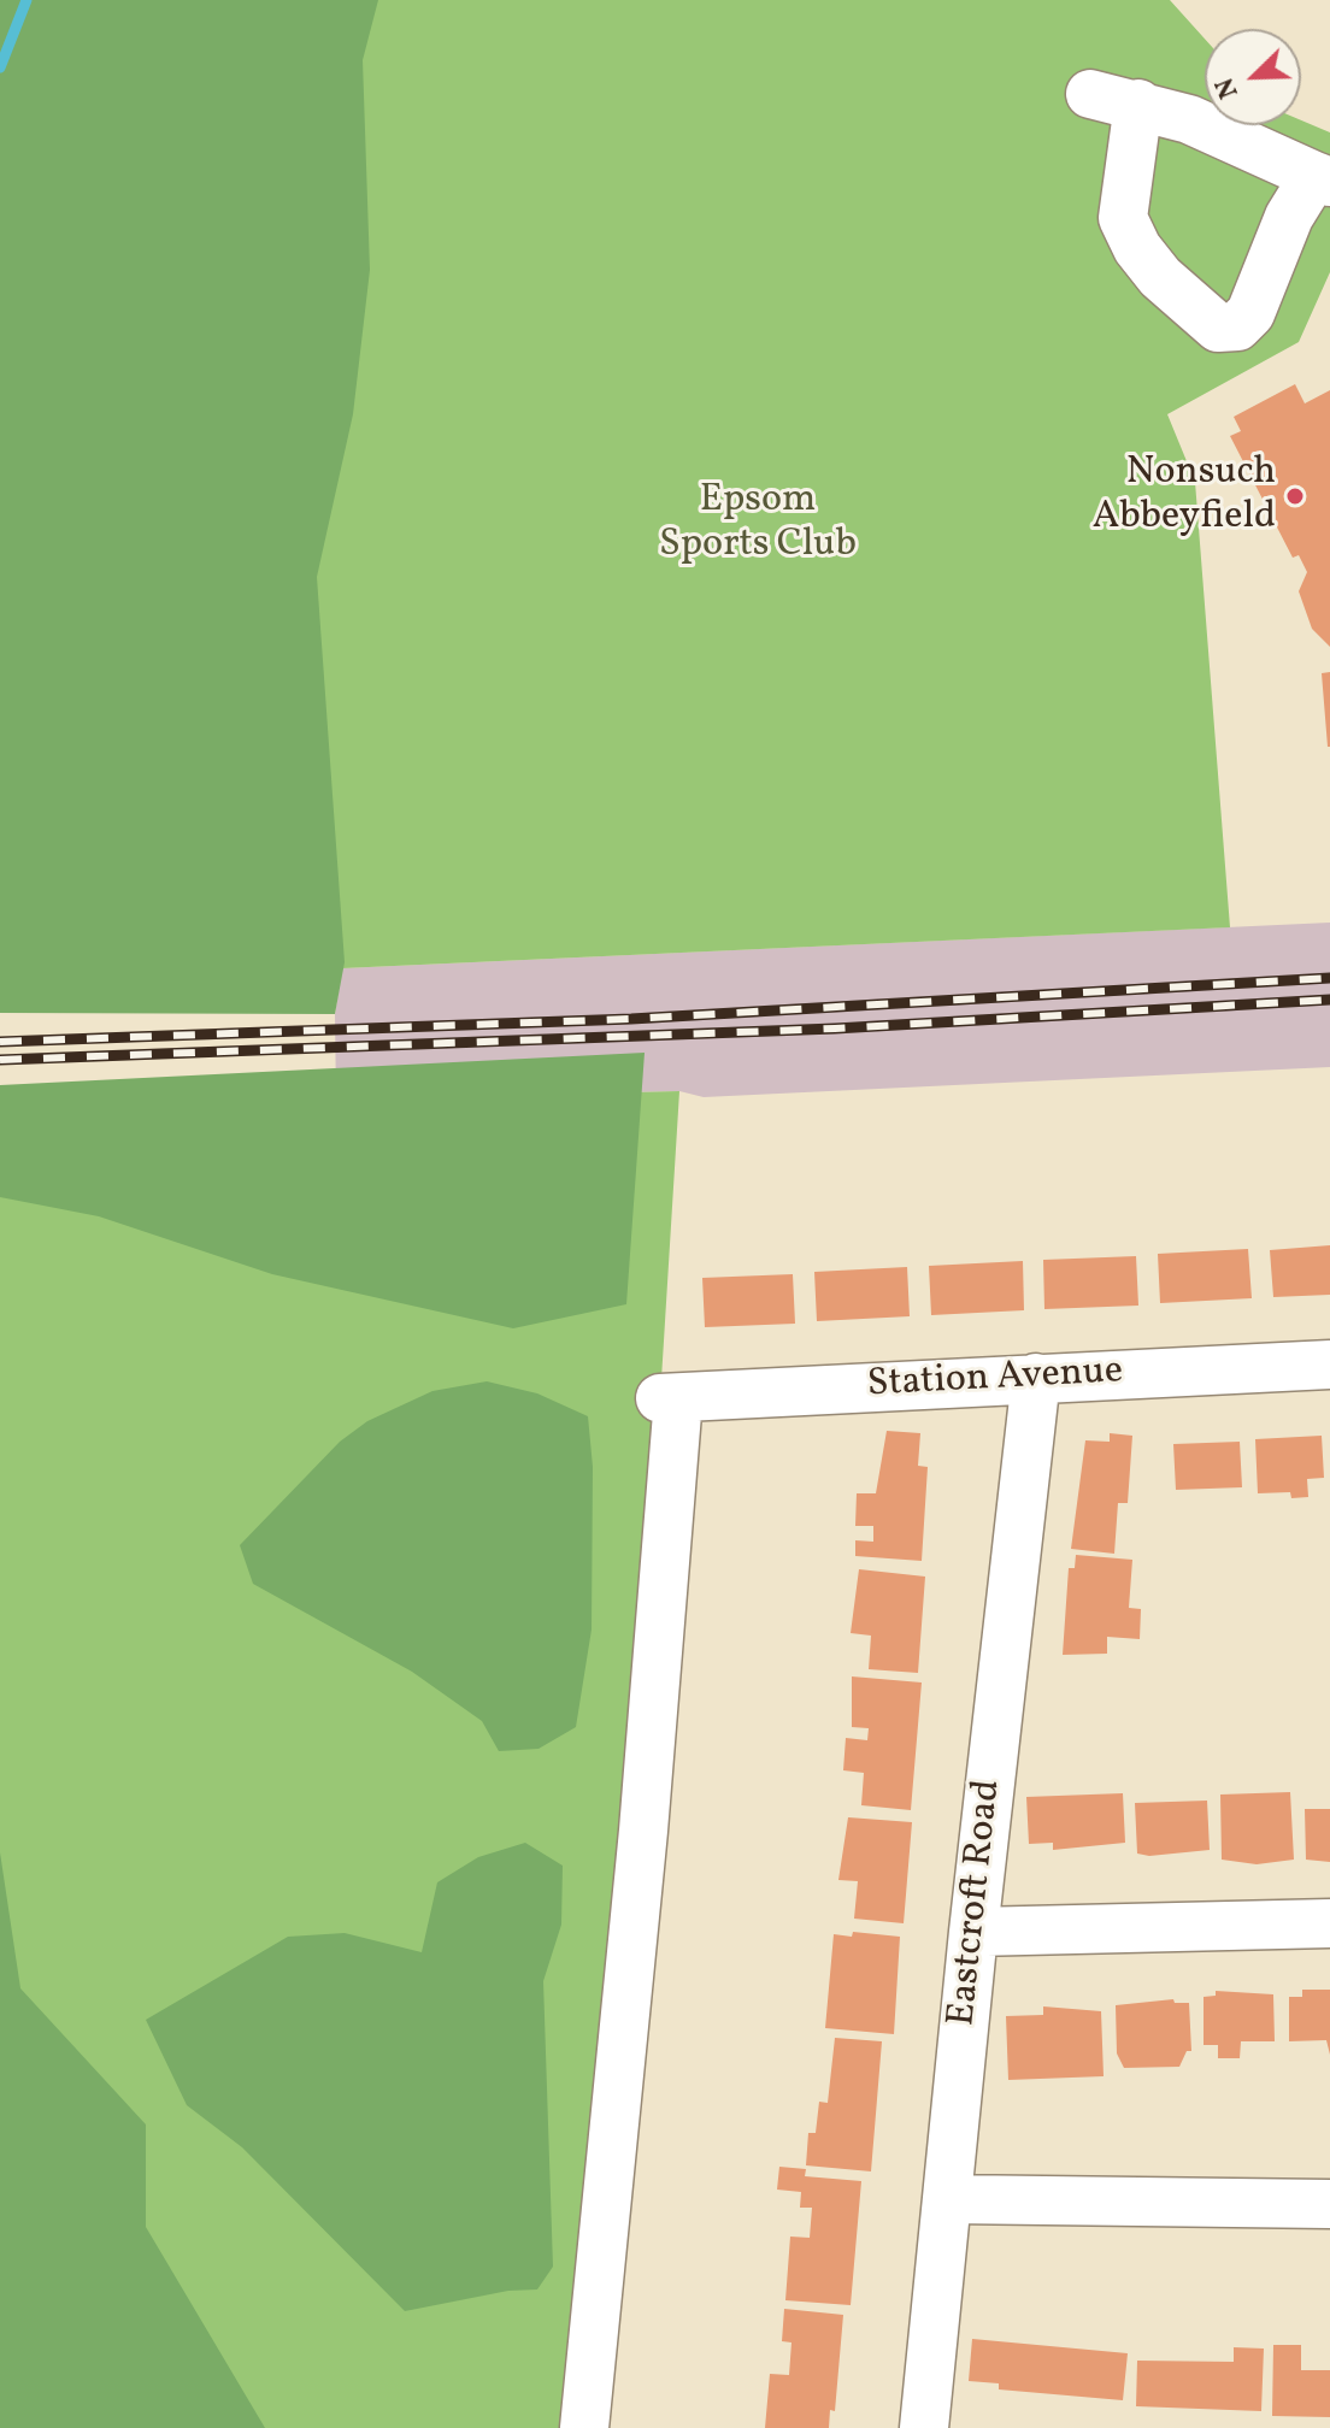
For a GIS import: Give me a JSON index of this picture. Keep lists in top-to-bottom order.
{
  "streets": {
    "street": ["Station Avenue", "Eastcroft Road"]
  },
  "crossings": [
    ["Station Avenue", "Eastcroft Road"]
  ],
  "parks": ["Epsom Sports Club"],
  "places": ["Nonsuch Abbeyfield"],
  "north": "bottom left"
}
